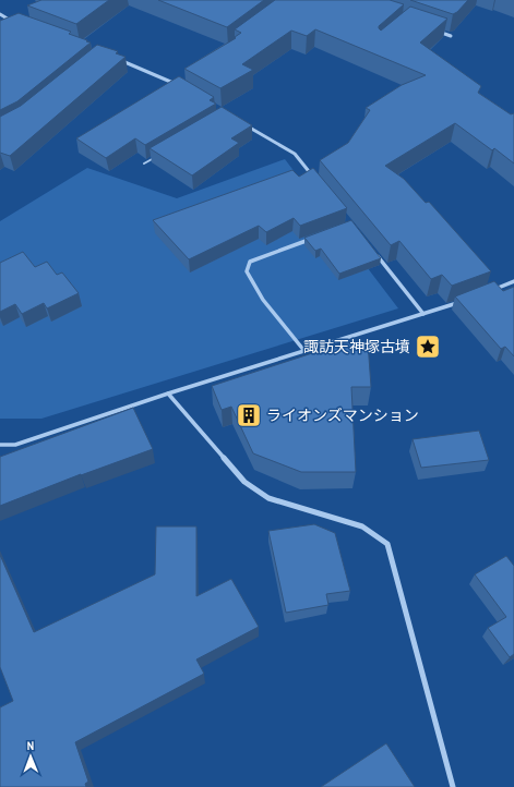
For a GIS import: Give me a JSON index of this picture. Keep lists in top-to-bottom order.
{
  "places": {
    "place": ["諏訪天神塚古墳"],
    "building": ["ライオンズマンション"]
  },
  "north": "top"
}
